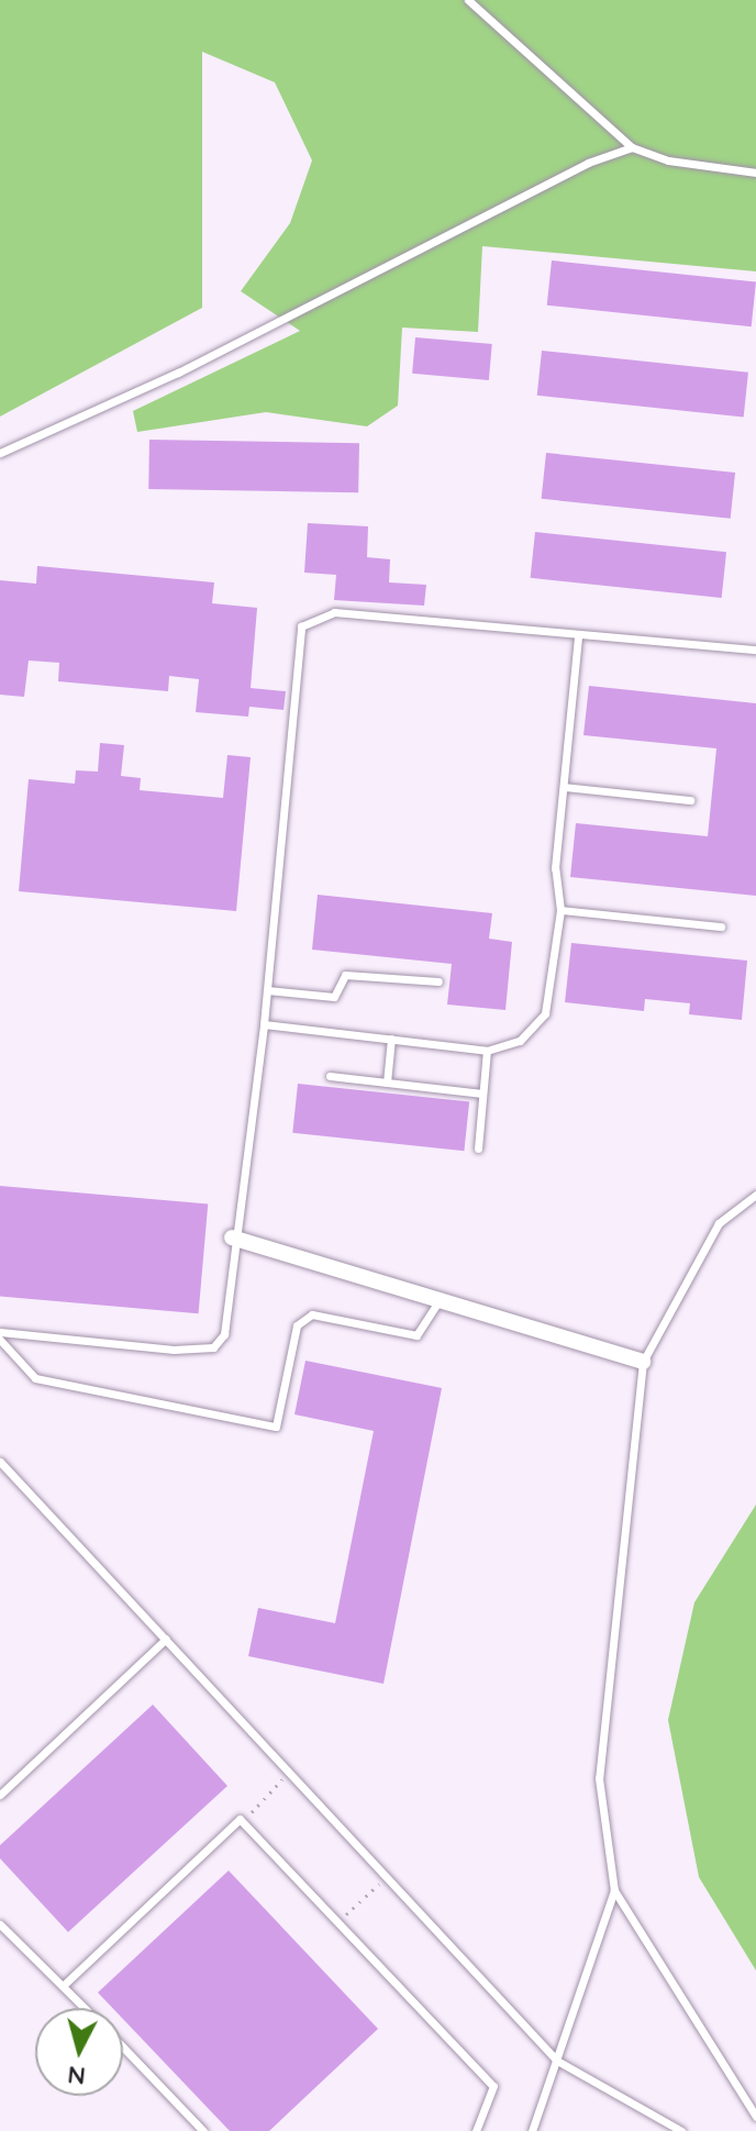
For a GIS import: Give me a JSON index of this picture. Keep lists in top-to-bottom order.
{
  "north": "bottom"
}
